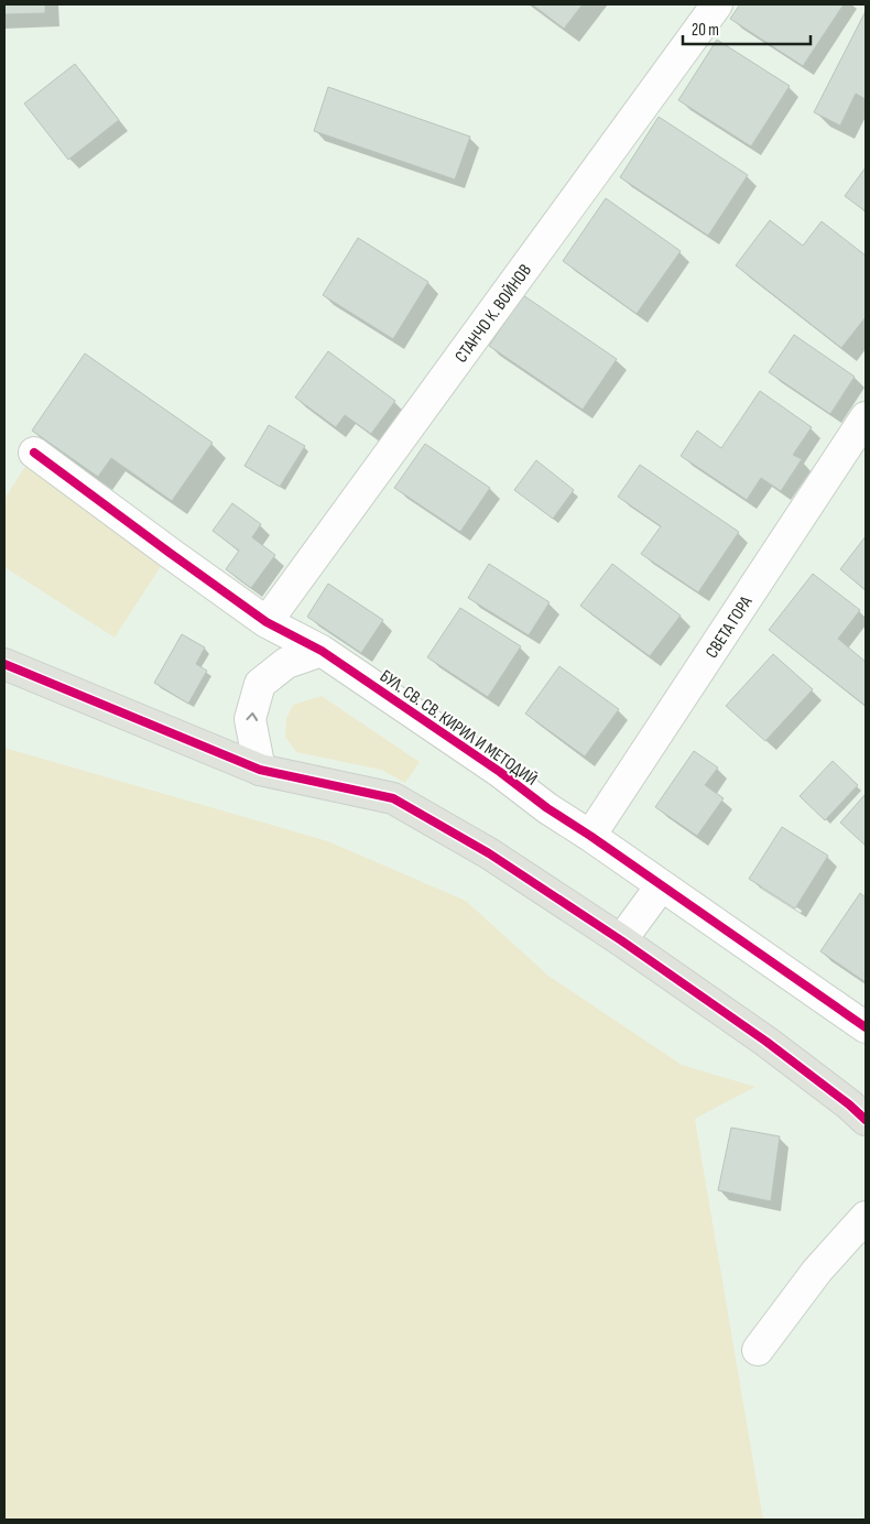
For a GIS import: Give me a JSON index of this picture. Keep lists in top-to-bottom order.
{
  "streets": {
    "street": ["СТАНЧО К. ВОЙНОВ", "СВЕТА ГОРА", "БУЛ. СВ. СВ. КИРИЛ И МЕТОДИЙ"]
  },
  "crossings": [
    ["СТАНЧО К. ВОЙНОВ", "БУЛ. СВ. СВ. КИРИЛ И МЕТОДИЙ"],
    ["СВЕТА ГОРА", "БУЛ. СВ. СВ. КИРИЛ И МЕТОДИЙ"]
  ],
  "scale_bar": "20 m"
}
